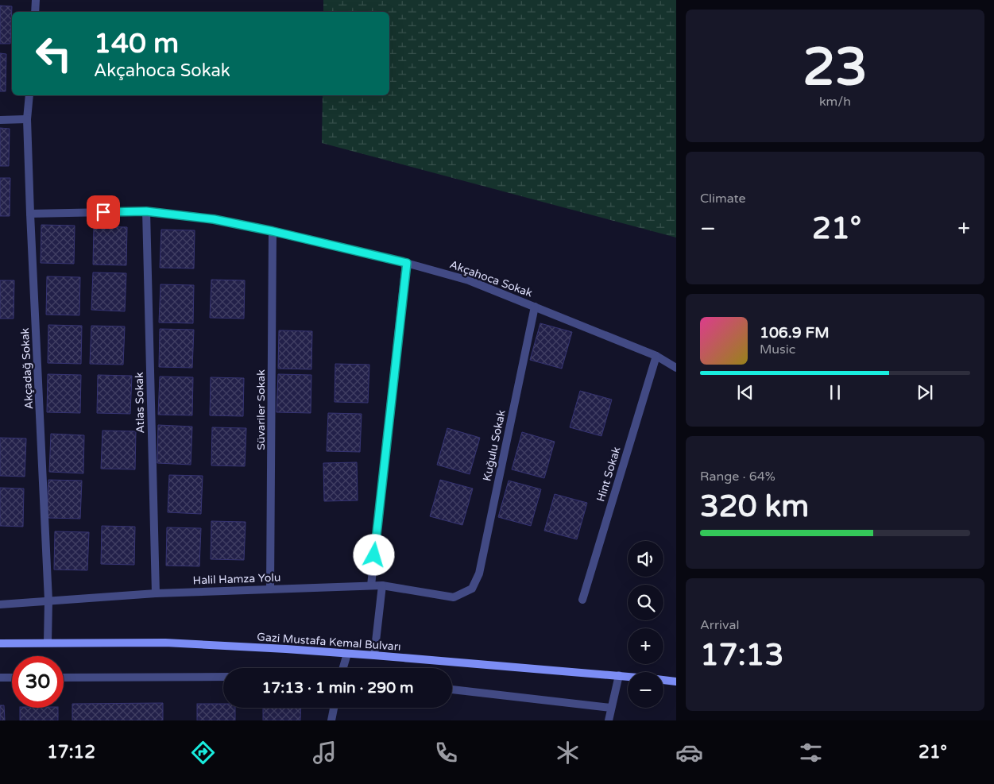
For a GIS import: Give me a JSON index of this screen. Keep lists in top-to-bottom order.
{
  "streets": {
    "main road": ["Gazi Mustafa Kemal Bulvarı"],
    "street": [
      "Akçahoca Sokak",
      "Akçadağ Sokak",
      "Atlas Sokak",
      "Süvariler Sokak",
      "Kuğulu Sokak",
      "Hint Sokak",
      "Halil Hamza Yolu"
    ]
  },
  "crossings": [
    ["Akçahoca Sokak", "Akçadağ Sokak"],
    ["Akçahoca Sokak", "Atlas Sokak"],
    ["Akçahoca Sokak", "Süvariler Sokak"],
    ["Akçahoca Sokak", "Kuğulu Sokak"],
    ["Akçahoca Sokak", "Hint Sokak"],
    ["Akçadağ Sokak", "Halil Hamza Yolu"],
    ["Akçadağ Sokak", "Gazi Mustafa Kemal Bulvarı"],
    ["Atlas Sokak", "Halil Hamza Yolu"],
    ["Süvariler Sokak", "Halil Hamza Yolu"],
    ["Kuğulu Sokak", "Halil Hamza Yolu"]
  ],
  "page": {
    "tile": [
      ["23", "km/h"],
      "Climate",
      ["Range · 64%", "320 km"],
      ["Arrival", "17:13"]
    ],
    "turn": ["140 m", "Akçahoca Sokak"],
    "heat": ["−", "21°", "+"],
    "song": ["106.9 FM", "Music"],
    "map_buttons": ["+", "−"],
    "limit": "30",
    "trip": "17:13 · 1 min · 290 m",
    "tabs": ["17:12", "21°"]
  }
}
